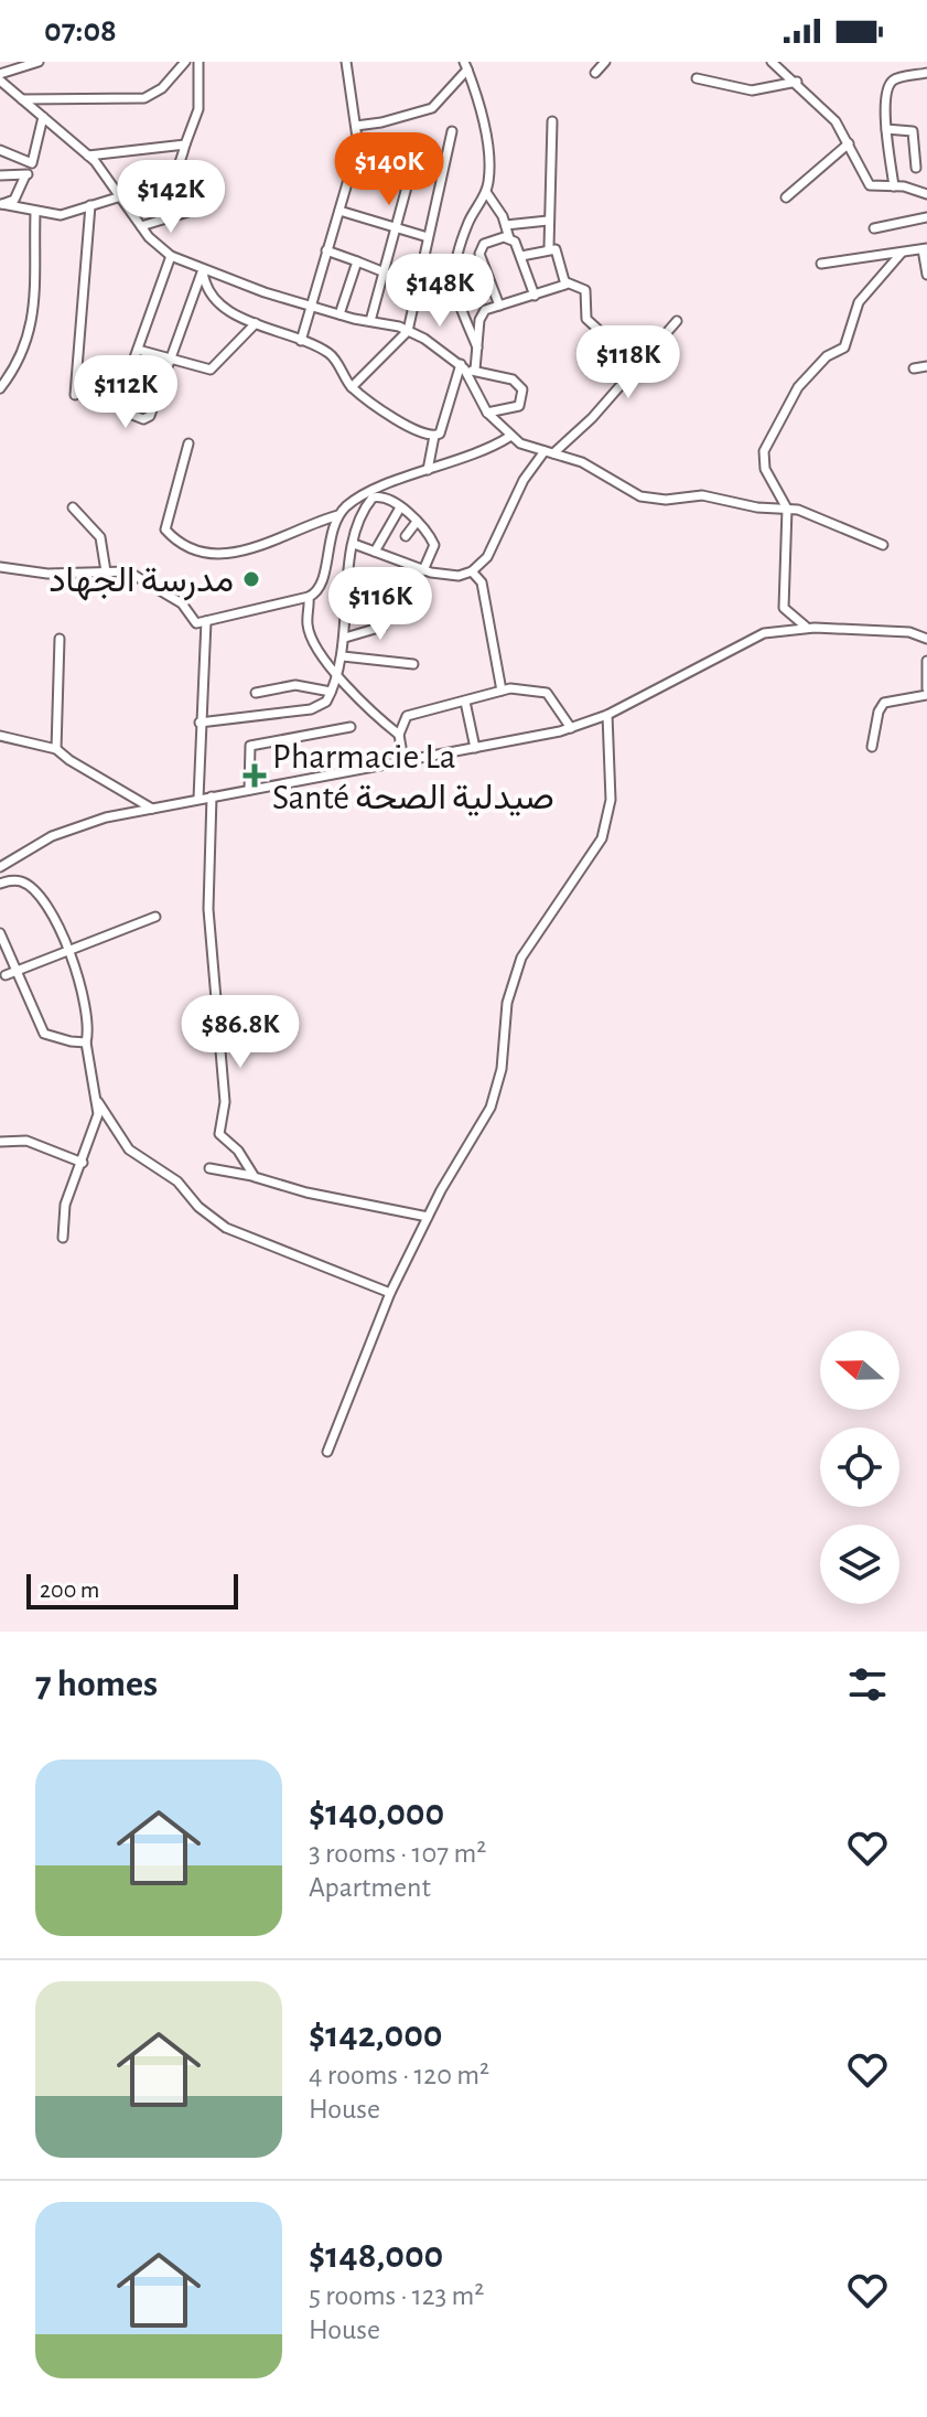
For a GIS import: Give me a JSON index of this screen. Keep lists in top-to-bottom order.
{
  "places": {
    "other": ["مدرسة الجهاد"],
    "health": ["Pharmacie La Santé صيدلية الصحة"]
  },
  "scale_bar": "200 m",
  "north": "left",
  "page": {
    "status": "07:08",
    "price": [
      "$140K",
      "$142K",
      "$148K",
      "$118K",
      "$112K",
      "$116K",
      "$86.8K"
    ],
    "scale": "200 m",
    "heading": "7 homes",
    "list": [
      {
        "name": "$140,000",
        "note": "3 rooms · 107 m² · Apartment"
      },
      {
        "name": "$142,000",
        "note": "4 rooms · 120 m² · House"
      },
      {
        "name": "$148,000",
        "note": "5 rooms · 123 m² · House"
      }
    ]
  }
}
